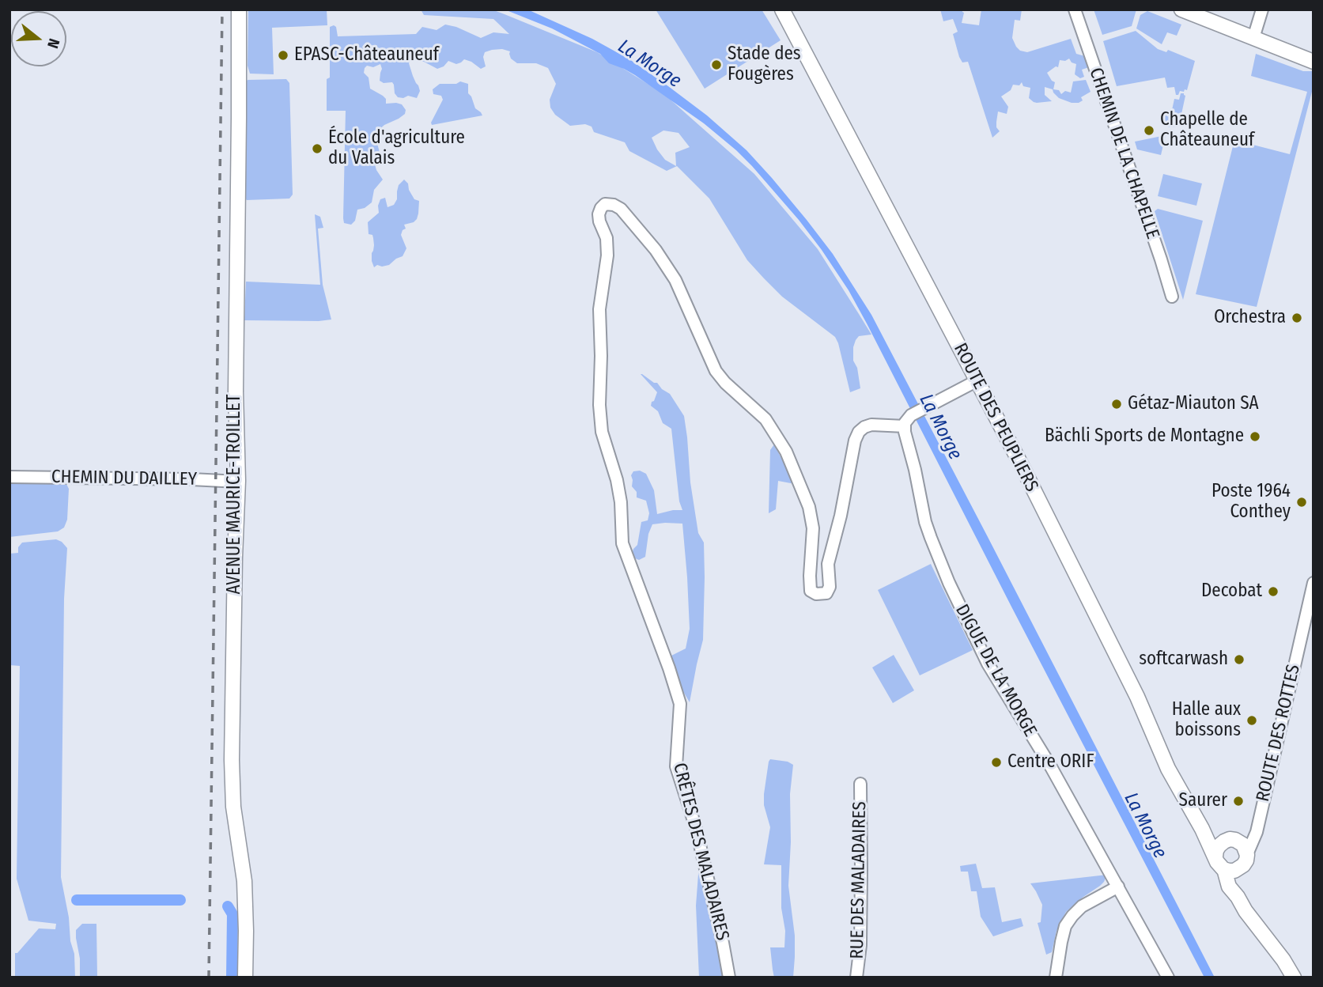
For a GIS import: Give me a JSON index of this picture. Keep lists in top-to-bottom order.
{
  "streets": {
    "street": [
      "CHEMIN DE LA CHAPELLE",
      "ROUTE DES PEUPLIERS",
      "CHEMIN DU DAILLEY",
      "AVENUE MAURICE-TROILLET",
      "DIGUE DE LA MORGE",
      "ROUTE DES ROTTES",
      "CRÊTES DES MALADAIRES",
      "RUE DES MALADAIRES"
    ]
  },
  "crossings": [
    ["ROUTE DES PEUPLIERS", "ROUTE DES ROTTES"],
    ["CHEMIN DU DAILLEY", "AVENUE MAURICE-TROILLET"],
    ["DIGUE DE LA MORGE", "CRÊTES DES MALADAIRES"]
  ],
  "water": ["La Morge"],
  "places": [
    "EPASC-Châteauneuf",
    "Stade des Fougères",
    "Chapelle de Châteauneuf",
    "École d'agriculture du Valais",
    "Orchestra",
    "Gétaz-Miauton SA",
    "Bächli Sports de Montagne",
    "Poste 1964 Conthey",
    "Decobat",
    "softcarwash",
    "Halle aux boissons",
    "Centre ORIF",
    "Saurer"
  ],
  "north": "right"
}
